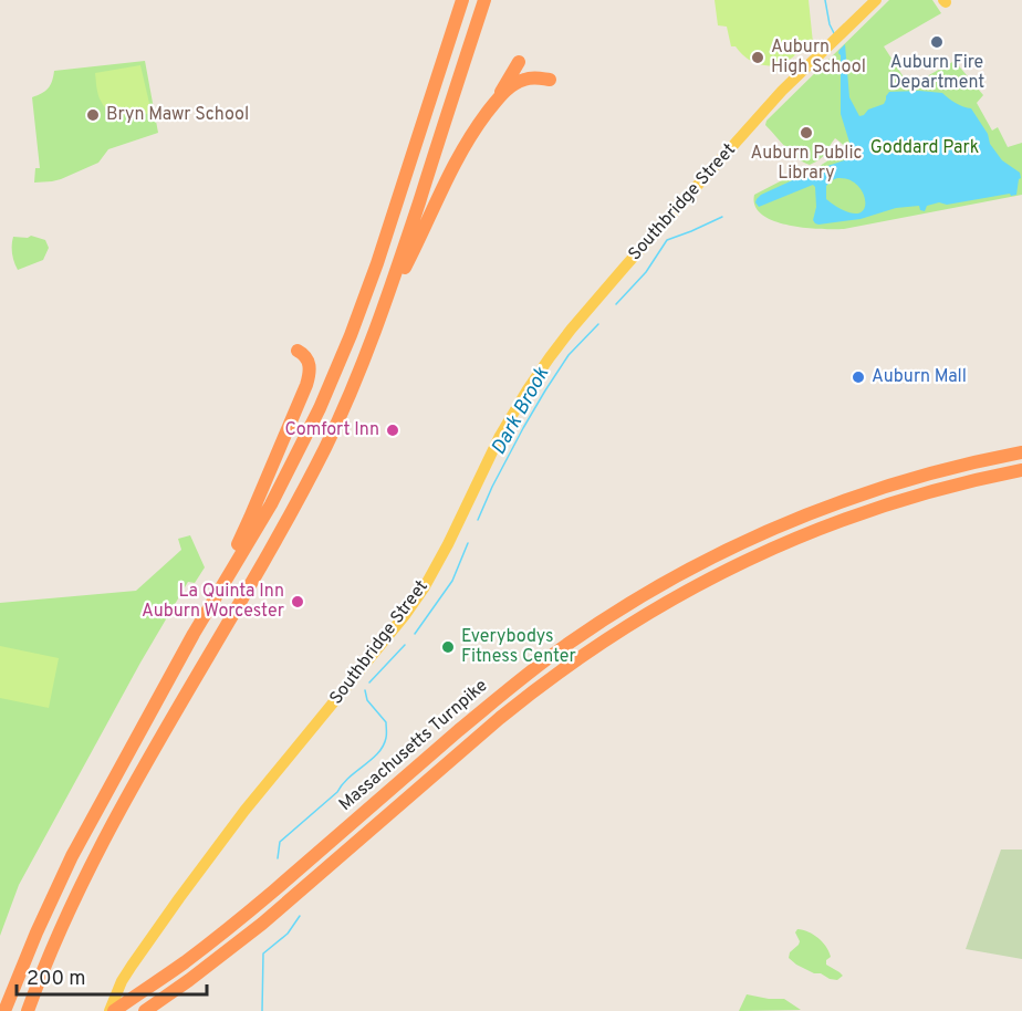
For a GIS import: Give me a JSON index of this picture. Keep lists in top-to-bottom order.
{
  "streets": {
    "highway": ["Massachusetts Turnpike"],
    "main road": ["Southbridge Street"]
  },
  "crossings": [
    ["Southbridge Street", "Massachusetts Turnpike"]
  ],
  "water": ["Dark Brook"],
  "parks": ["Goddard Park"],
  "places": [
    "Auburn Fire Department",
    "Auburn High School",
    "Bryn Mawr School",
    "Auburn Public Library",
    "Auburn Mall",
    "Comfort Inn",
    "La Quinta Inn Auburn Worcester",
    "Everybodys Fitness Center"
  ],
  "scale_bar": "200 m"
}
